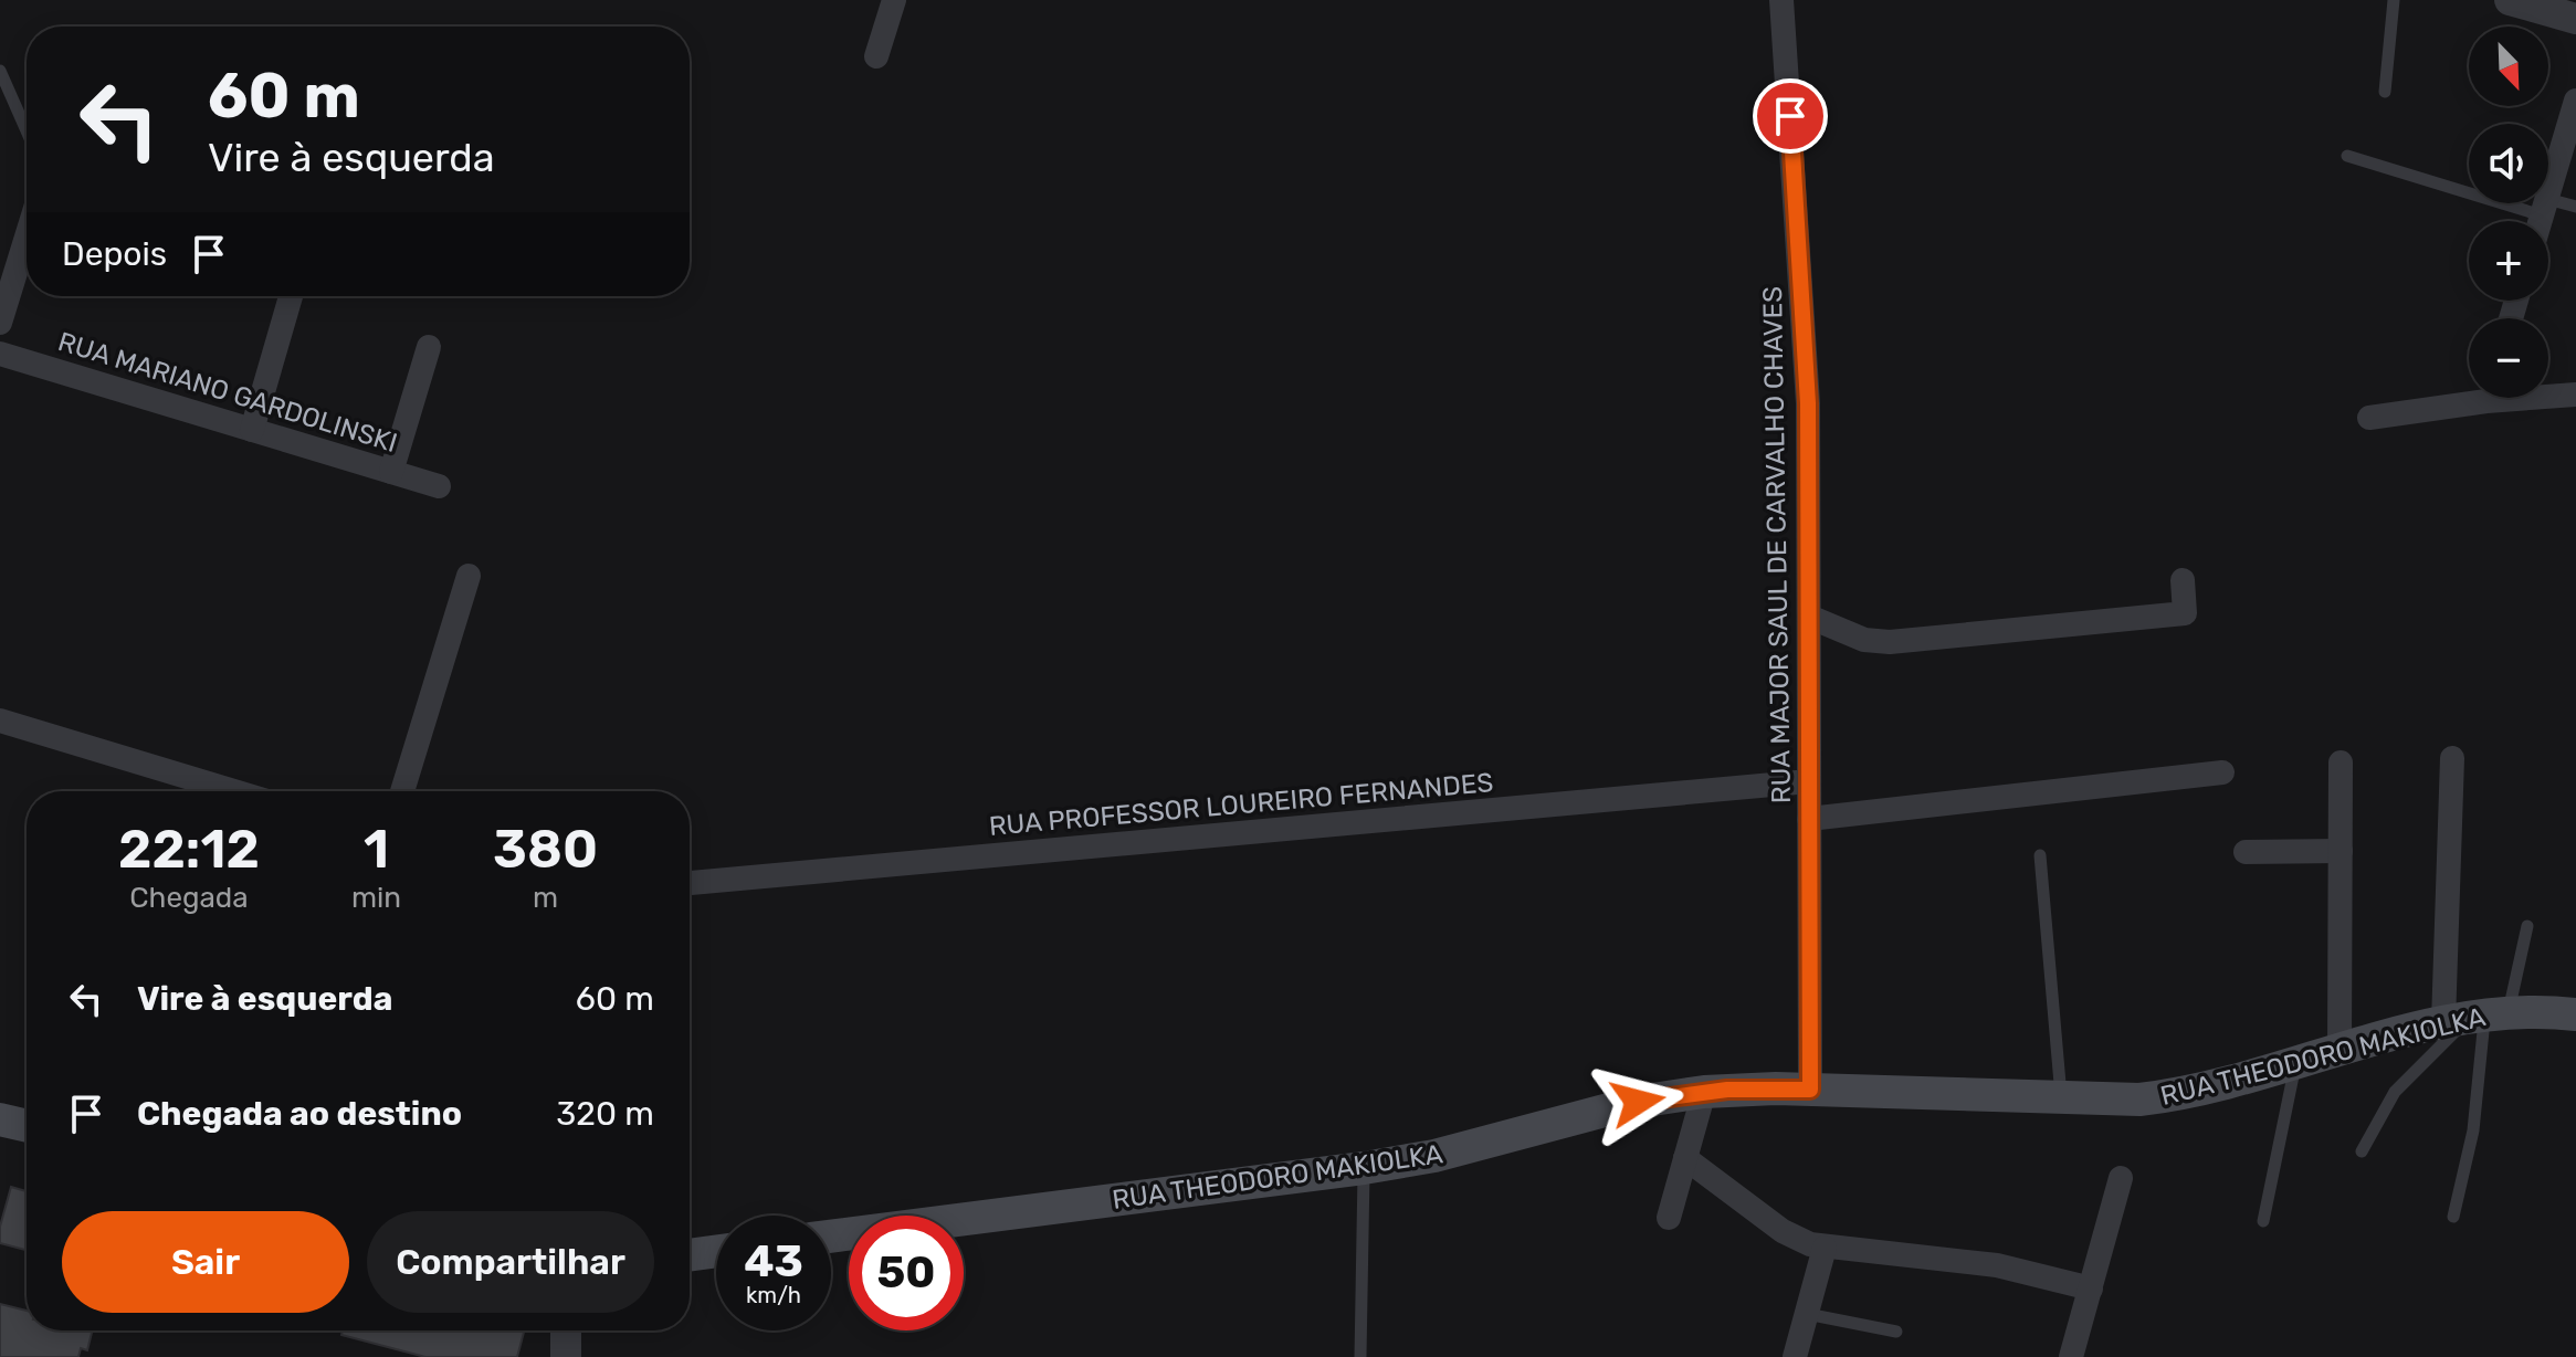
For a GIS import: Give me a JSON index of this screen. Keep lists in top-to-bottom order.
{
  "streets": {
    "main road": ["RUA THEODORO MAKIOLKA"],
    "street": ["RUA MARIANO GARDOLINSKI", "RUA MAJOR SAUL DE CARVALHO CHAVES", "RUA PROFESSOR LOUREIRO FERNANDES"]
  },
  "crossings": [
    ["RUA MAJOR SAUL DE CARVALHO CHAVES", "RUA PROFESSOR LOUREIRO FERNANDES"],
    ["RUA MAJOR SAUL DE CARVALHO CHAVES", "RUA THEODORO MAKIOLKA"]
  ],
  "north": "bottom right",
  "page": {
    "map_buttons": ["+", "−"],
    "turn": ["60 m", "Vire à esquerda"],
    "then": "Depois",
    "eta": [
      "22:12",
      "Chegada",
      "1",
      "min",
      "380",
      "m"
    ],
    "list": [
      {
        "name": "Vire à esquerda",
        "value": "60 m"
      },
      {
        "name": "Chegada ao destino",
        "value": "320 m"
      }
    ],
    "buttons": ["Sair", "Compartilhar"],
    "speed": "43 km/h",
    "limit": "50"
  }
}
